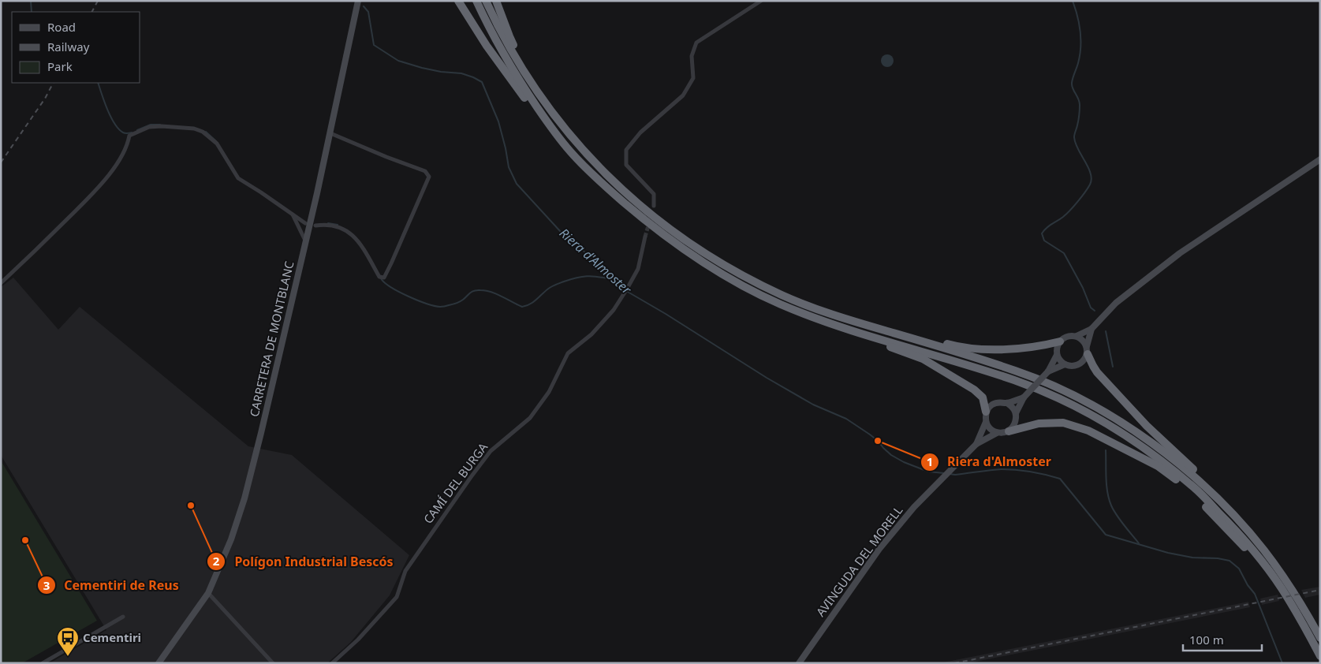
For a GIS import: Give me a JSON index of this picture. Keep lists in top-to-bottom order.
{
  "streets": {
    "street": ["CARRETERA DE MONTBLANC", "CAMÍ DEL BURGA", "AVINGUDA DEL MORELL"]
  },
  "water": ["Riera d'Almoster"],
  "places": {
    "other": ["Riera d'Almoster", "Polígon Industrial Bescós", "Cementiri de Reus"],
    "bus stop": ["Cementiri"]
  },
  "legend": ["Road", "Railway", "Park"],
  "scale_bar": "100 m"
}
